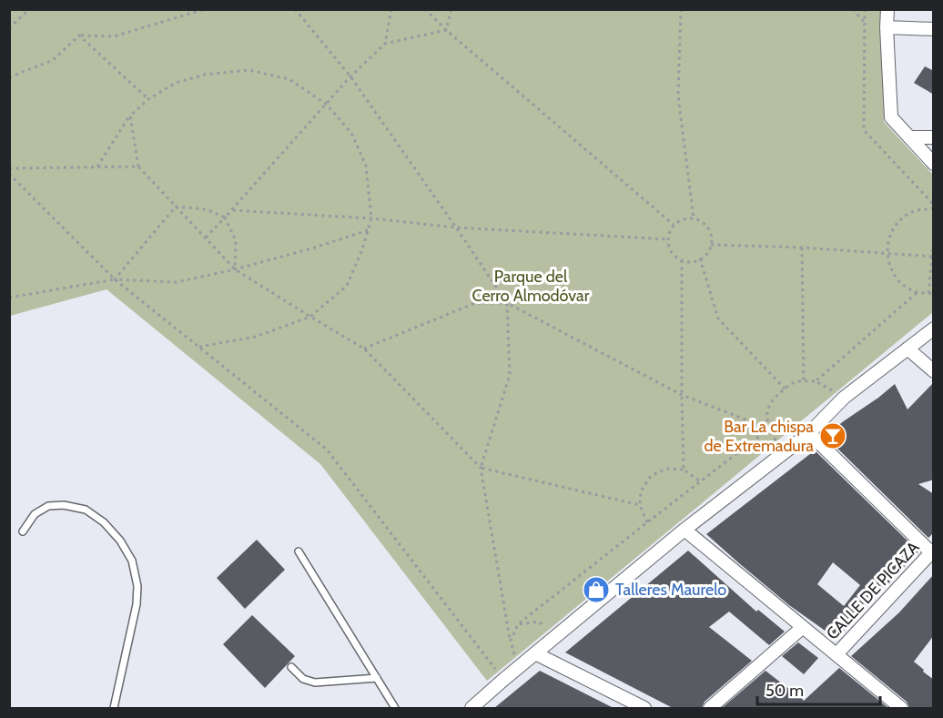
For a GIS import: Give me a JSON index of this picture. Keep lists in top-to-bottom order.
{
  "streets": {
    "street": ["CALLE DE PICAZA"]
  },
  "parks": ["Parque del Cerro Almodóvar"],
  "places": {
    "bar": ["Bar La chispa de Extremadura"],
    "shop": ["Talleres Maurelo"]
  },
  "scale_bar": "50 m"
}
